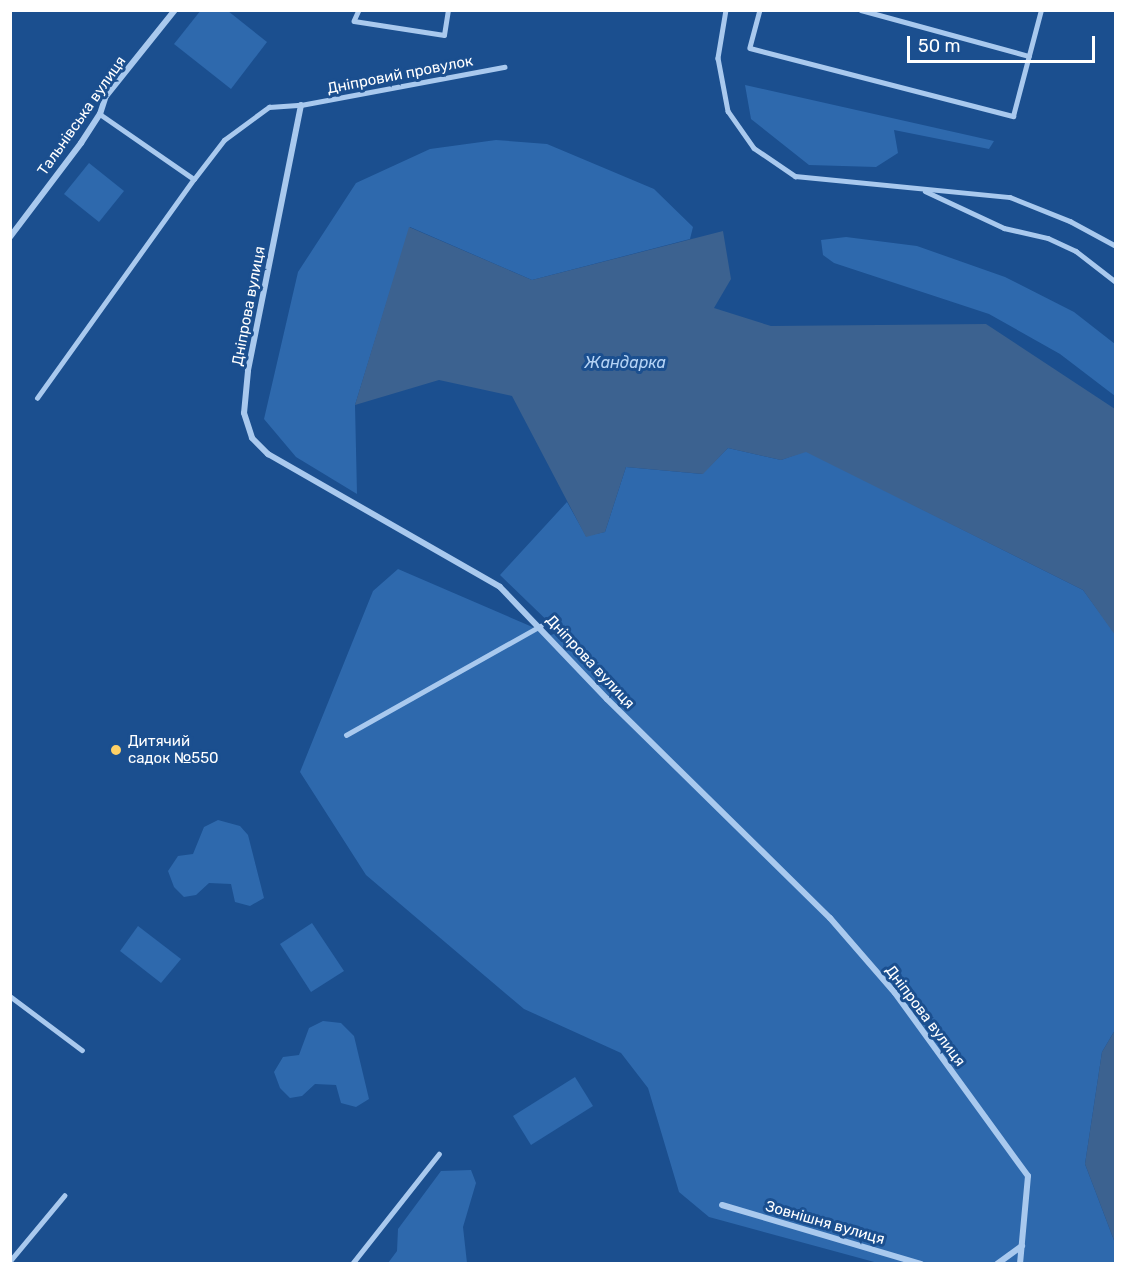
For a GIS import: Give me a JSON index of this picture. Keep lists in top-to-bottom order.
{
  "streets": {
    "street": ["Тальнівська вулиця", "Дніпрова вулиця", "Зовнішня вулиця"],
    "lane": ["Дніпровий провулок"]
  },
  "crossings": [
    ["Дніпровий провулок", "Дніпрова вулиця"]
  ],
  "water": ["Жандарка"],
  "places": ["Дитячий садок №550"],
  "scale_bar": "50 m"
}
